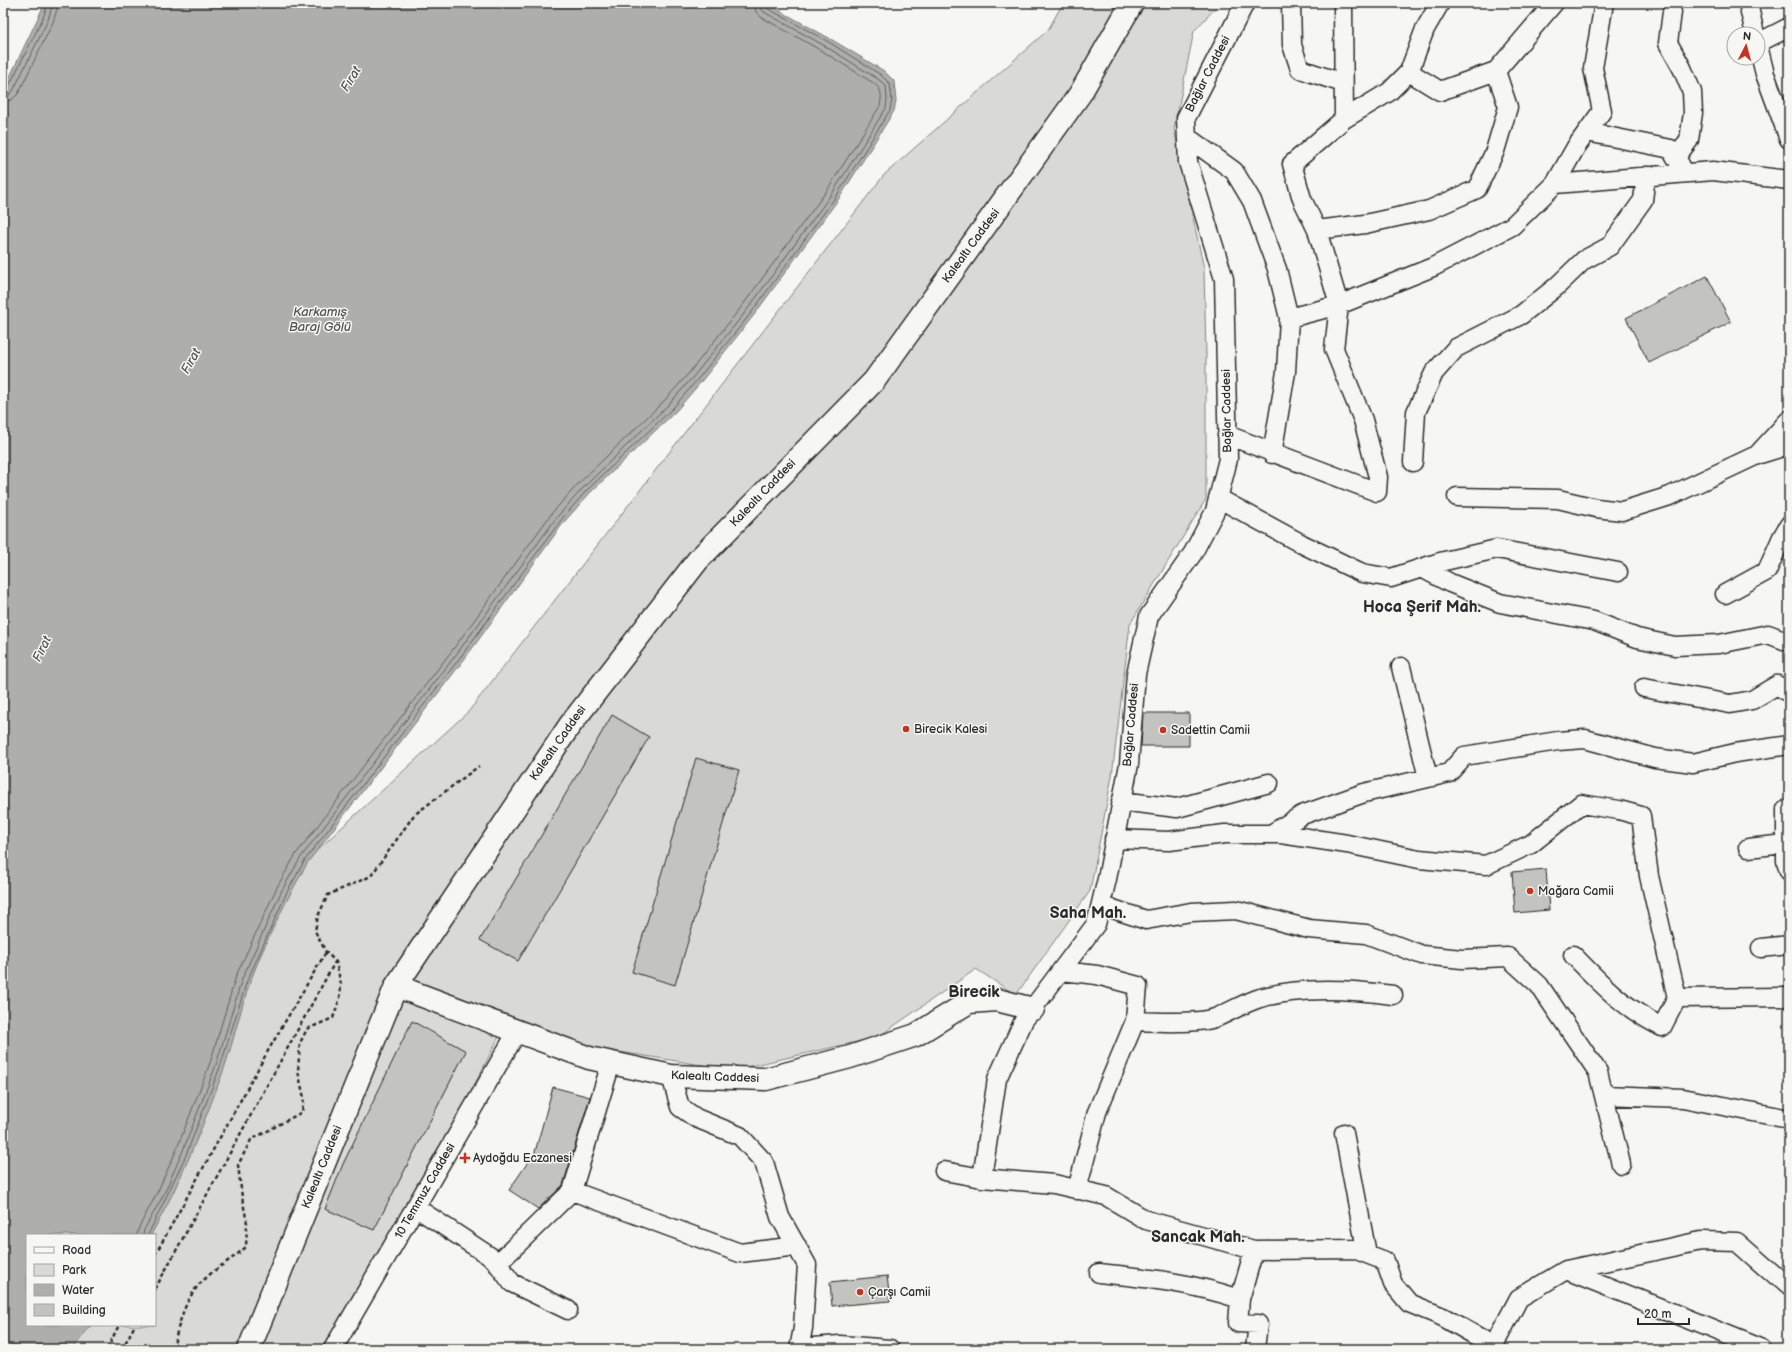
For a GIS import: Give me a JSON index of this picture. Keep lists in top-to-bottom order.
{
  "streets": {
    "street": ["Bağlar Caddesi", "Kalealtı Caddesi", "10 Temmuz Caddesi"]
  },
  "crossings": [
    ["Bağlar Caddesi", "Kalealtı Caddesi"],
    ["Kalealtı Caddesi", "10 Temmuz Caddesi"]
  ],
  "districts": [
    "Hoca Şerif Mah.",
    "Saha Mah.",
    "Birecik",
    "Sancak Mah."
  ],
  "water": ["Fırat", "Karkamış Baraj Gölü"],
  "places": {
    "other": [
      "Birecik Kalesi",
      "Sadettin Camii",
      "Mağara Camii",
      "Çarşı Camii"
    ],
    "health": ["Aydoğdu Eczanesi"]
  },
  "legend": [
    "Road",
    "Park",
    "Water",
    "Building"
  ],
  "scale_bar": "20 m",
  "north": "top"
}
